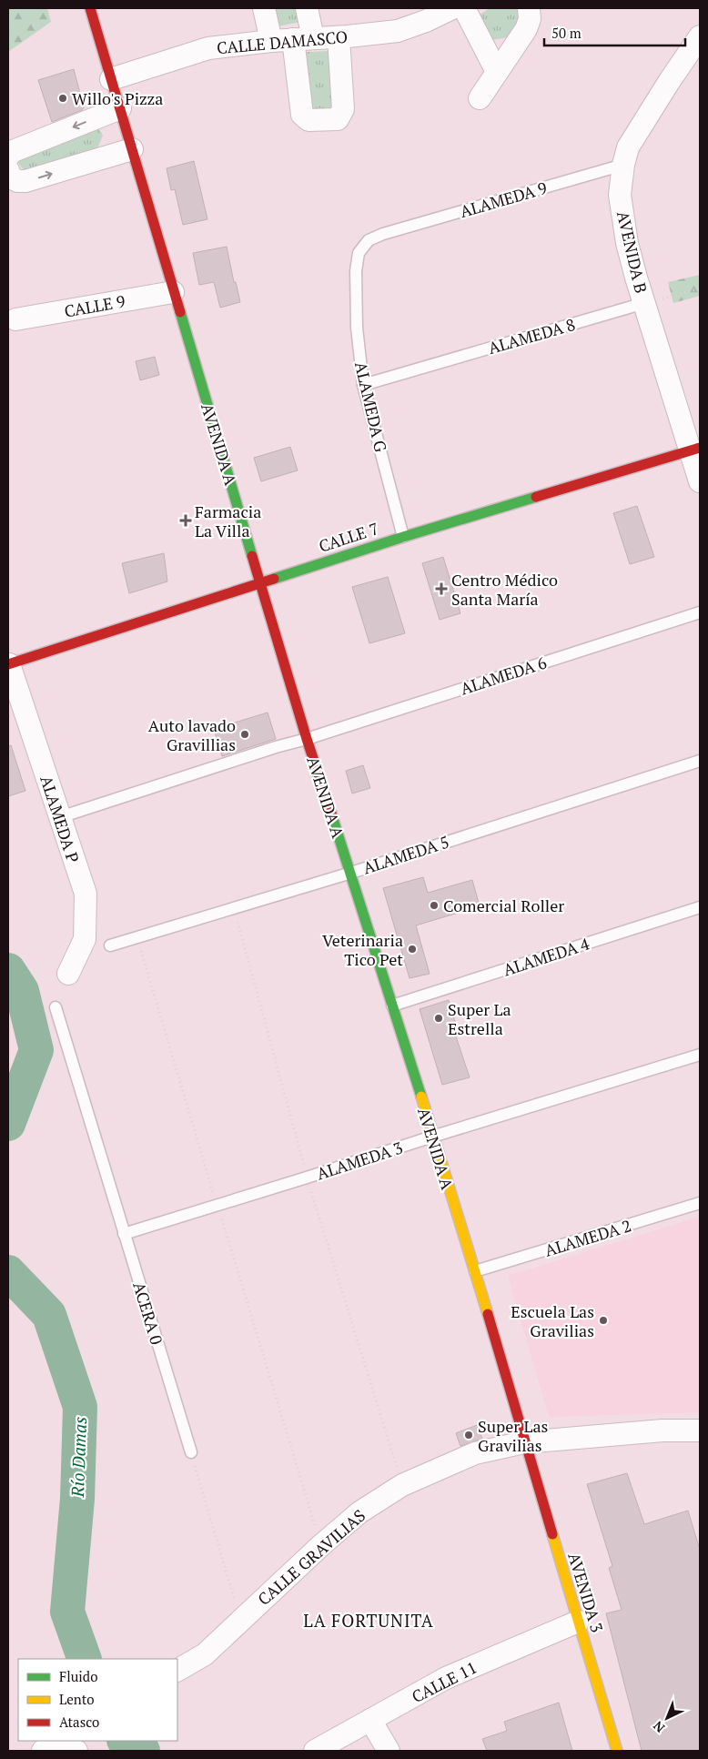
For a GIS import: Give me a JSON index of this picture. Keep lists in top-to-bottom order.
{
  "streets": {
    "street": [
      "CALLE DAMASCO",
      "AVENIDA B",
      "CALLE 9",
      "AVENIDA A",
      "CALLE 7",
      "ALAMEDA P",
      "CALLE GRAVILIAS",
      "AVENIDA 3",
      "CALLE 11"
    ],
    "lane": [
      "ALAMEDA 9",
      "ALAMEDA 8",
      "ALAMEDA G",
      "ALAMEDA 6",
      "ALAMEDA 5",
      "ALAMEDA 4",
      "ALAMEDA 3",
      "ALAMEDA 2",
      "ACERA 0"
    ]
  },
  "crossings": [
    ["CALLE DAMASCO", "AVENIDA A"],
    ["ALAMEDA 9", "AVENIDA B"],
    ["ALAMEDA 9", "ALAMEDA G"],
    ["AVENIDA B", "ALAMEDA 8"],
    ["AVENIDA B", "CALLE 7"],
    ["CALLE 9", "AVENIDA A"],
    ["ALAMEDA 8", "ALAMEDA G"],
    ["ALAMEDA G", "CALLE 7"],
    ["AVENIDA A", "CALLE 7"],
    ["AVENIDA A", "ALAMEDA 6"],
    ["AVENIDA A", "ALAMEDA 5"],
    ["AVENIDA A", "ALAMEDA 4"],
    ["AVENIDA A", "ALAMEDA 3"],
    ["AVENIDA A", "ALAMEDA 2"],
    ["AVENIDA A", "CALLE GRAVILIAS"],
    ["AVENIDA A", "AVENIDA 3"],
    ["CALLE 7", "ALAMEDA P"],
    ["ALAMEDA 3", "ACERA 0"],
    ["CALLE GRAVILIAS", "AVENIDA 3"],
    ["AVENIDA 3", "CALLE 11"]
  ],
  "districts": ["LA FORTUNITA"],
  "water": ["Río Damas"],
  "places": {
    "other": [
      "Willo's Pizza",
      "Auto lavado Gravillias",
      "Comercial Roller",
      "Veterinaria Tico Pet",
      "Super La Estrella",
      "Escuela Las Gravilias",
      "Super Las Gravilias"
    ],
    "health": ["Farmacia La Villa", "Centro Médico Santa María"]
  },
  "legend": ["Fluido", "Lento", "Atasco"],
  "scale_bar": "50 m",
  "north": "bottom left"
}
